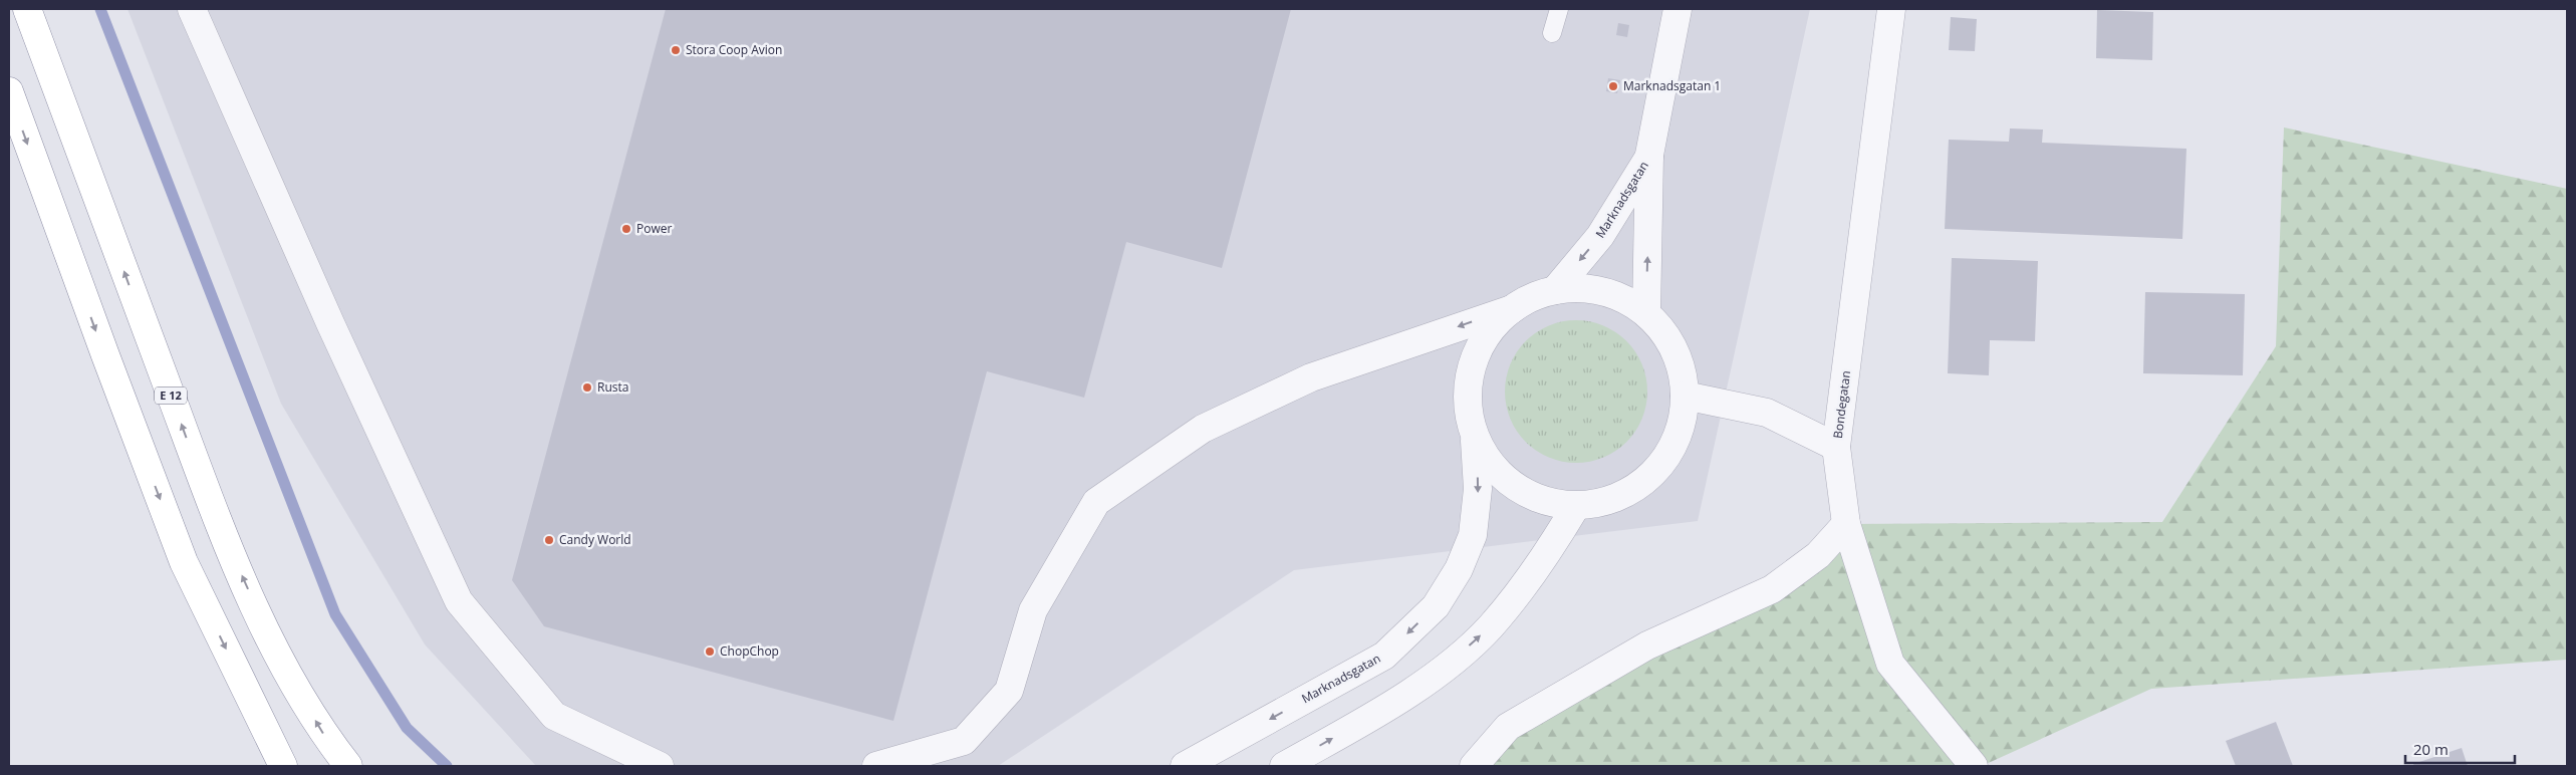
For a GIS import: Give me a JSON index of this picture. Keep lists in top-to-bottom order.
{
  "streets": {
    "highway": ["E 12"],
    "street": ["Marknadsgatan", "Bondegatan"]
  },
  "places": [
    "Stora Coop Avion",
    "Marknadsgatan 1",
    "Power",
    "Rusta",
    "Candy World",
    "ChopChop"
  ],
  "scale_bar": "20 m"
}
